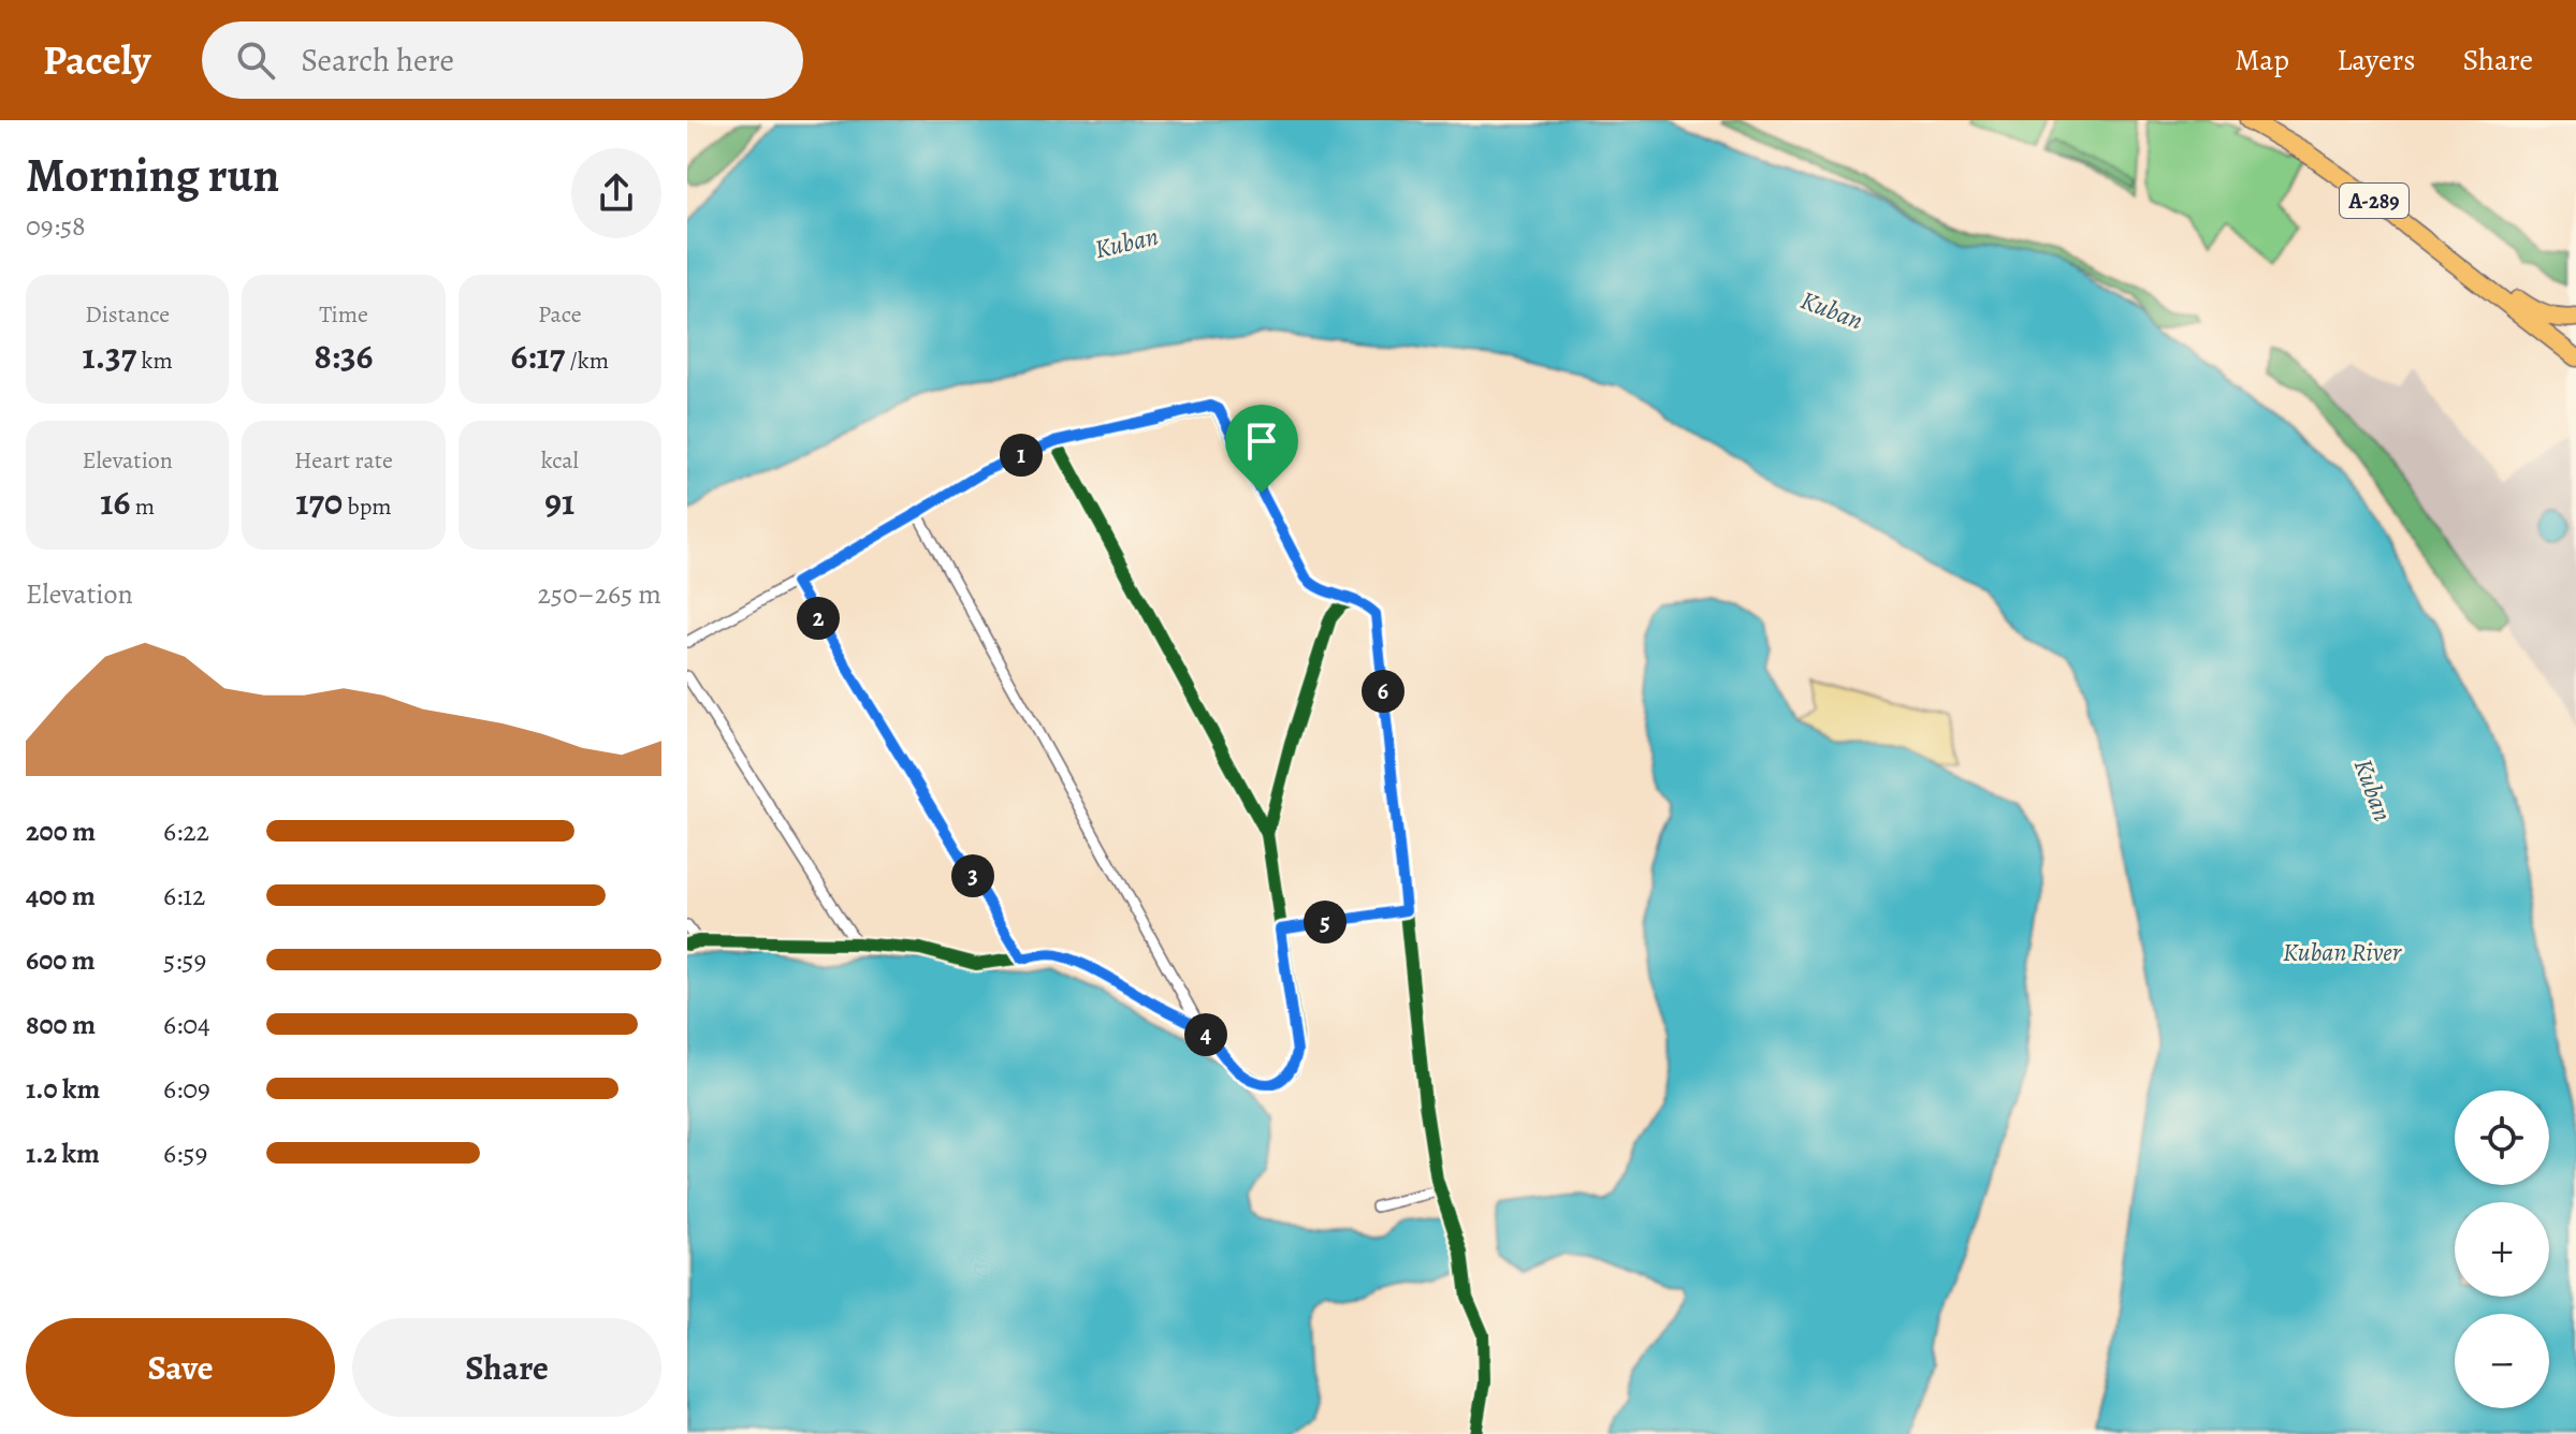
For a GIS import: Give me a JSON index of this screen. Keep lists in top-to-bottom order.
{
  "streets": {
    "highway": ["А-289"]
  },
  "water": ["Kuban", "Kuban River"],
  "page": {
    "header": "Pacely",
    "search": "Search here",
    "nav": ["Map", "Layers", "Share"],
    "heading": ["Morning run", "09:58"],
    "stats": [
      ["Distance", "1.37 km"],
      ["Time", "8:36"],
      ["Pace", "6:17 /km"],
      ["Elevation", "16 m"],
      ["Heart rate", "170 bpm"],
      ["kcal", "91"]
    ],
    "pins": [
      "1",
      "2",
      "6",
      "3",
      "5",
      "4"
    ],
    "chart": ["Elevation", "250–265 m"],
    "list": [
      {
        "name": "200 m",
        "note": "6:22"
      },
      {
        "name": "400 m",
        "note": "6:12"
      },
      {
        "name": "600 m",
        "note": "5:59"
      },
      {
        "name": "800 m",
        "note": "6:04"
      },
      {
        "name": "1.0 km",
        "note": "6:09"
      },
      {
        "name": "1.2 km",
        "note": "6:59"
      }
    ],
    "map_buttons": ["+", "−"],
    "buttons": ["Save", "Share"]
  }
}
